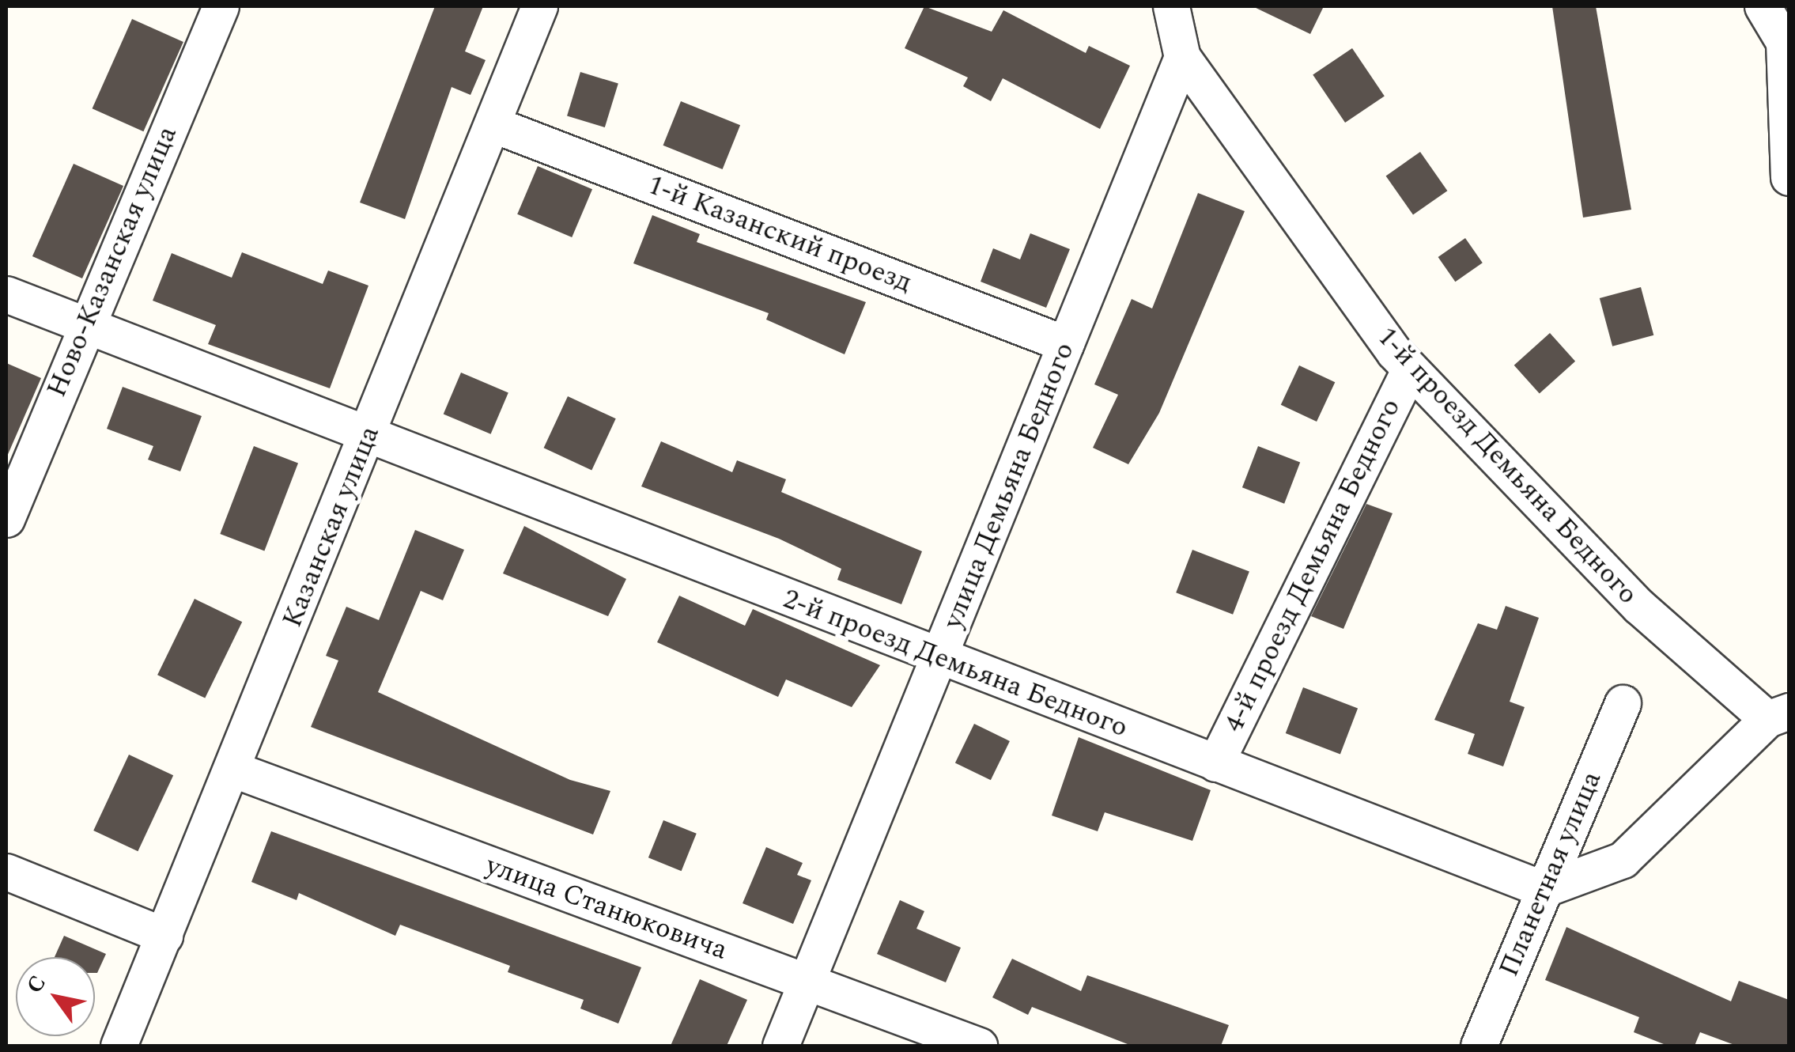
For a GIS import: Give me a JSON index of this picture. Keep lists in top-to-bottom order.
{
  "streets": {
    "street": [
      "1-й Казанский проезд",
      "Ново-Казанская улица",
      "1-й проезд Демьяна Бедного",
      "улица Демьяна Бедного",
      "Казанская улица",
      "4-й проезд Демьяна Бедного",
      "2-й проезд Демьяна Бедного",
      "Планетная улица",
      "улица Станюковича"
    ]
  },
  "crossings": [
    ["1-й Казанский проезд", "улица Демьяна Бедного"],
    ["1-й Казанский проезд", "Казанская улица"],
    ["Ново-Казанская улица", "2-й проезд Демьяна Бедного"],
    ["1-й проезд Демьяна Бедного", "улица Демьяна Бедного"],
    ["1-й проезд Демьяна Бедного", "4-й проезд Демьяна Бедного"],
    ["улица Демьяна Бедного", "2-й проезд Демьяна Бедного"],
    ["улица Демьяна Бедного", "улица Станюковича"],
    ["Казанская улица", "2-й проезд Демьяна Бедного"],
    ["Казанская улица", "улица Станюковича"],
    ["4-й проезд Демьяна Бедного", "2-й проезд Демьяна Бедного"],
    ["2-й проезд Демьяна Бедного", "Планетная улица"]
  ],
  "north": "top left"
}
